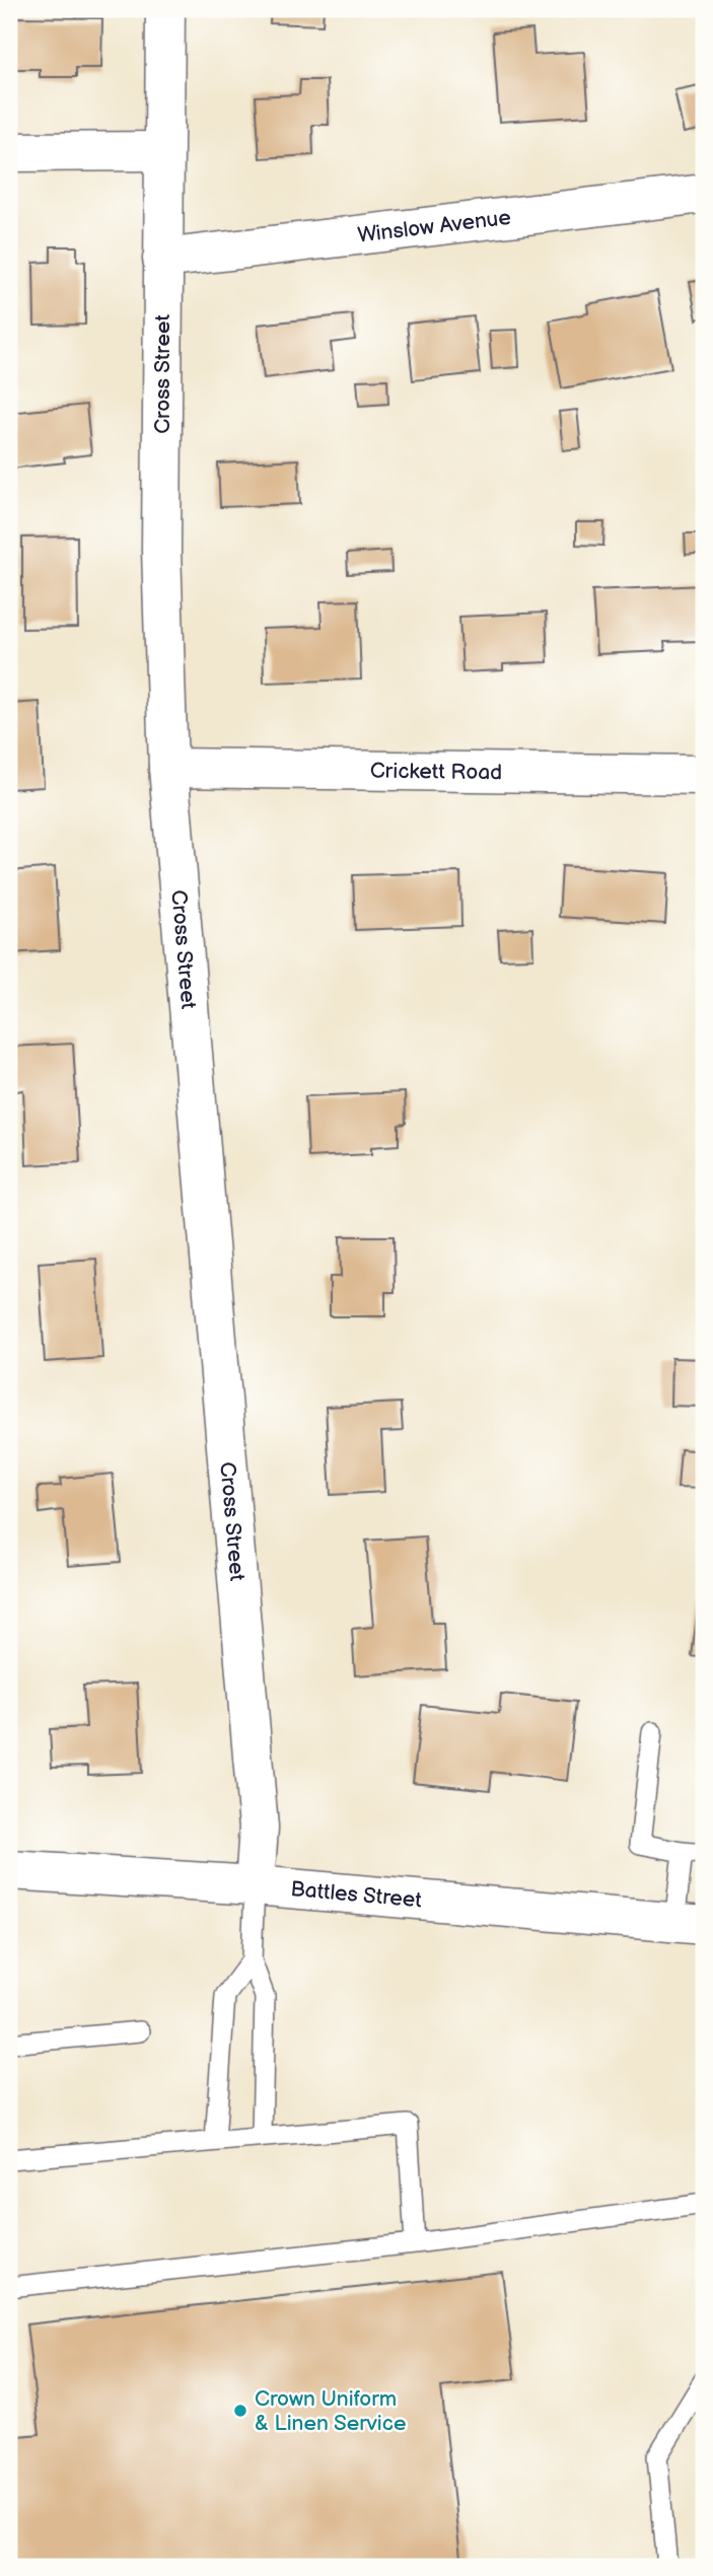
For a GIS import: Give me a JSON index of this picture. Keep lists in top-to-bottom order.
{
  "streets": {
    "street": [
      "Winslow Avenue",
      "Cross Street",
      "Crickett Road",
      "Battles Street"
    ]
  },
  "crossings": [
    ["Winslow Avenue", "Cross Street"],
    ["Cross Street", "Crickett Road"],
    ["Cross Street", "Battles Street"]
  ],
  "places": ["Crown Uniform & Linen Service"]
}
